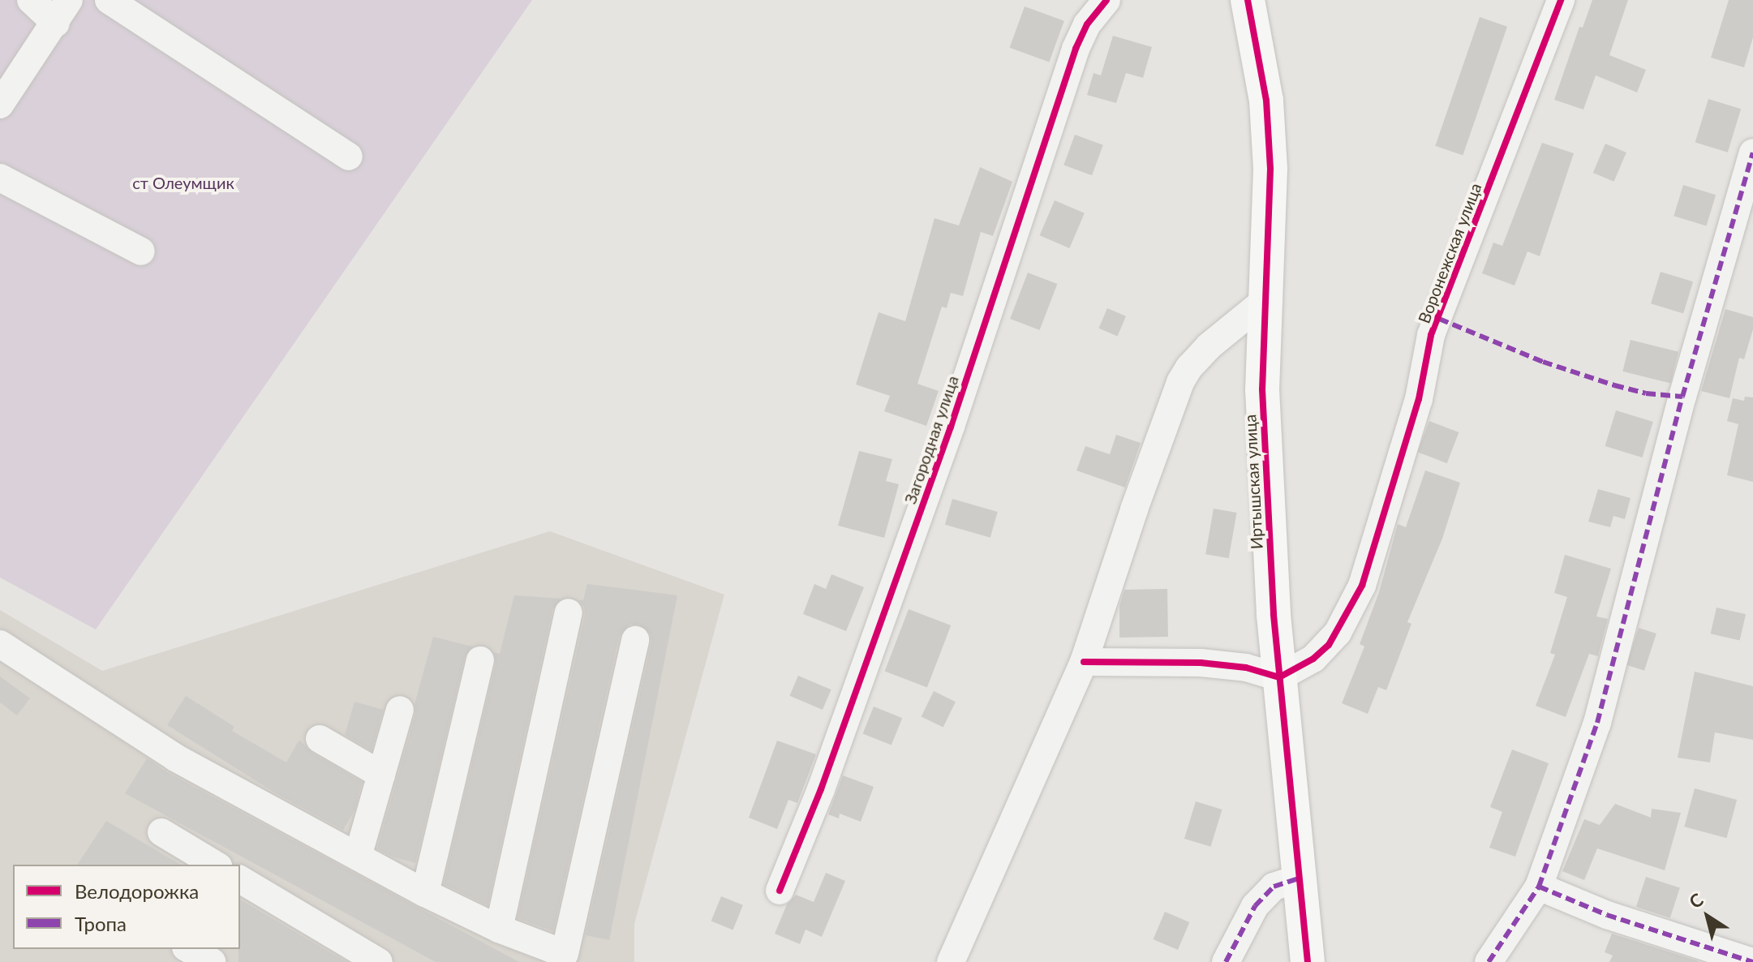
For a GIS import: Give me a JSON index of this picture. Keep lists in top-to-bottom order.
{
  "streets": {
    "main road": ["Иртышская улица"],
    "street": ["Воронежская улица", "Загородная улица"]
  },
  "crossings": [
    ["Воронежская улица", "Иртышская улица"]
  ],
  "parks": ["ст Олеумщик"],
  "legend": ["Велодорожка", "Тропа"],
  "north": "top left"
}
